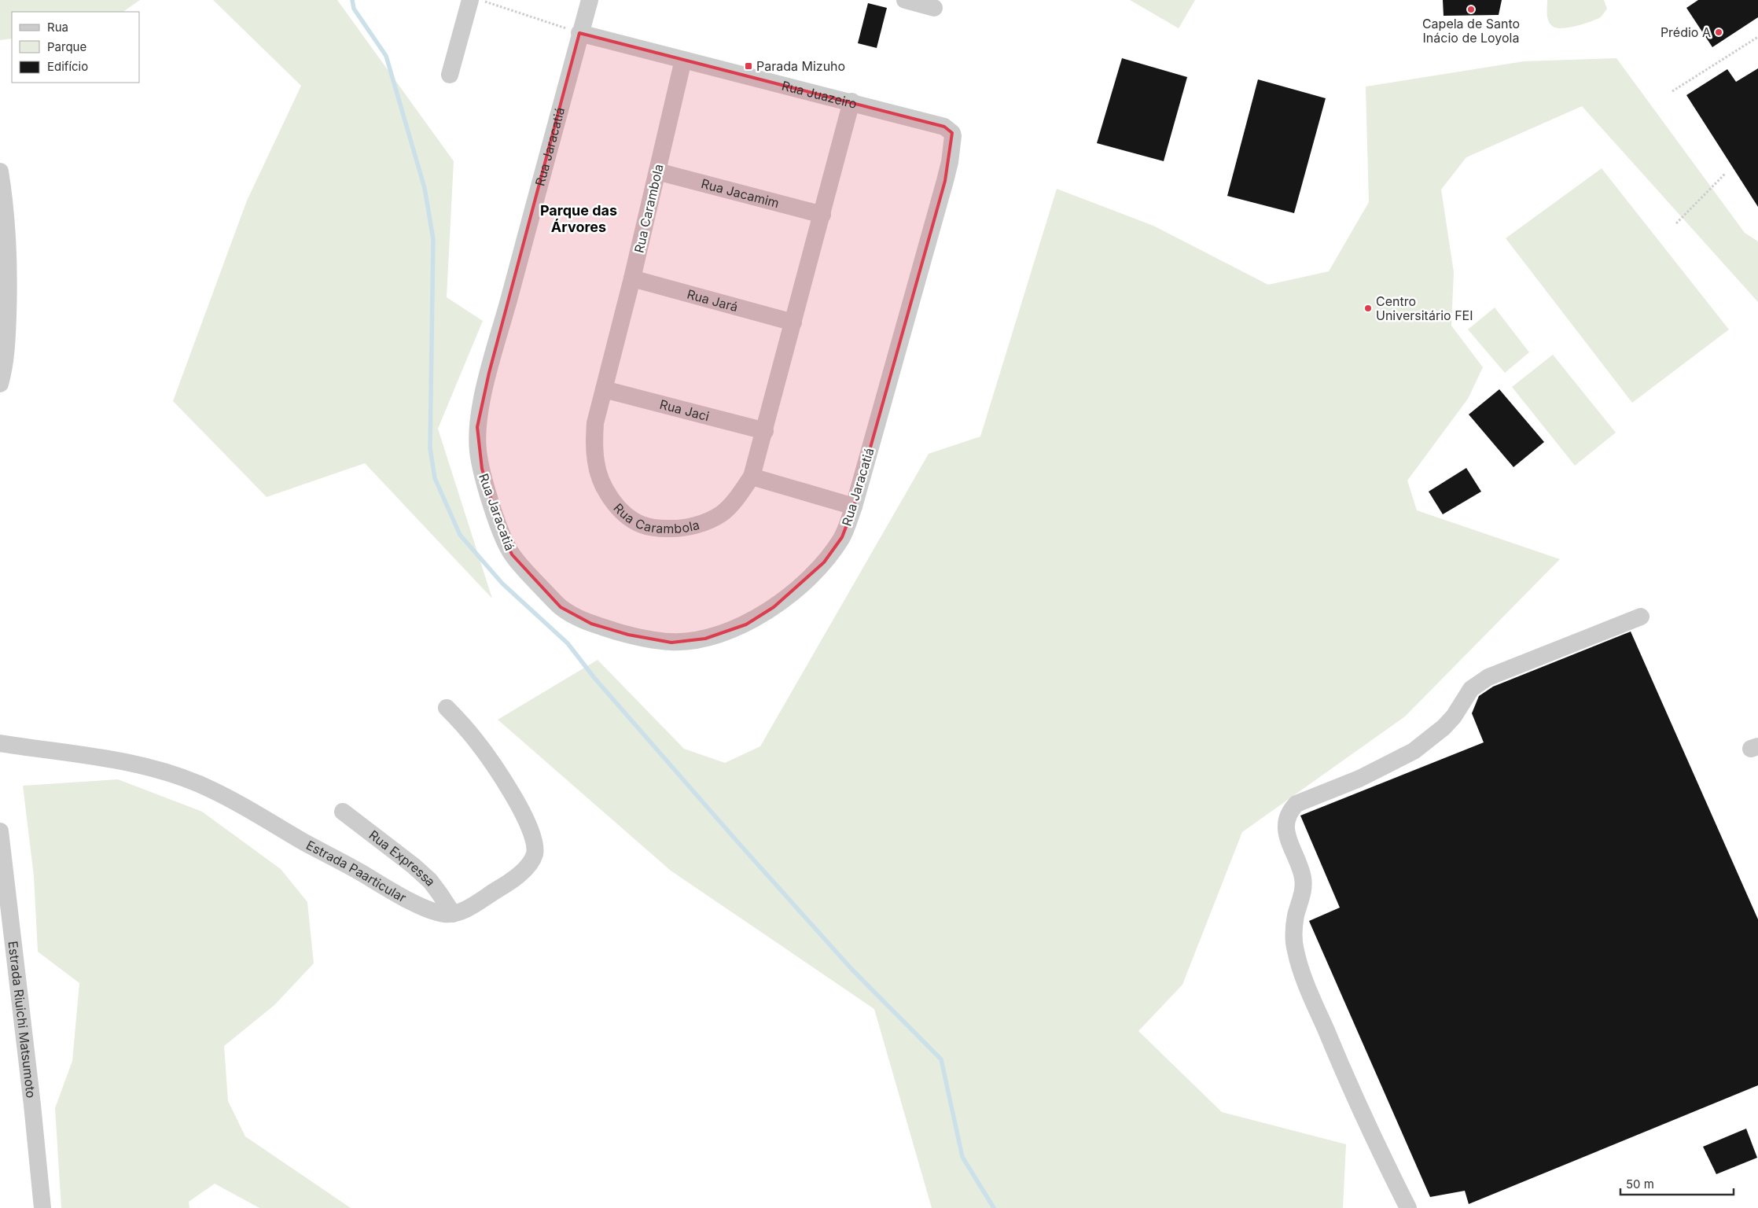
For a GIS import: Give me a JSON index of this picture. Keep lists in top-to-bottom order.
{
  "streets": {
    "street": [
      "Rua Juazeiro",
      "Rua Jaracatiá",
      "Rua Jacamim",
      "Rua Carambola",
      "Rua Jará",
      "Rua Jaci",
      "Rua Expressa",
      "Estrada Paarticular",
      "Estrada Riuichi Matsumoto"
    ]
  },
  "crossings": [
    ["Rua Juazeiro", "Rua Jaracatiá"],
    ["Rua Juazeiro", "Rua Carambola"],
    ["Rua Jacamim", "Rua Carambola"],
    ["Rua Carambola", "Rua Jará"],
    ["Rua Carambola", "Rua Jaci"],
    ["Rua Expressa", "Estrada Paarticular"]
  ],
  "districts": ["Parque das Árvores"],
  "places": {
    "other": ["Capela de Santo Inácio de Loyola", "Prédio A", "Centro Universitário FEI"],
    "transit": ["Parada Mizuho"]
  },
  "legend": ["Rua", "Parque", "Edifício"],
  "scale_bar": "50 m"
}
